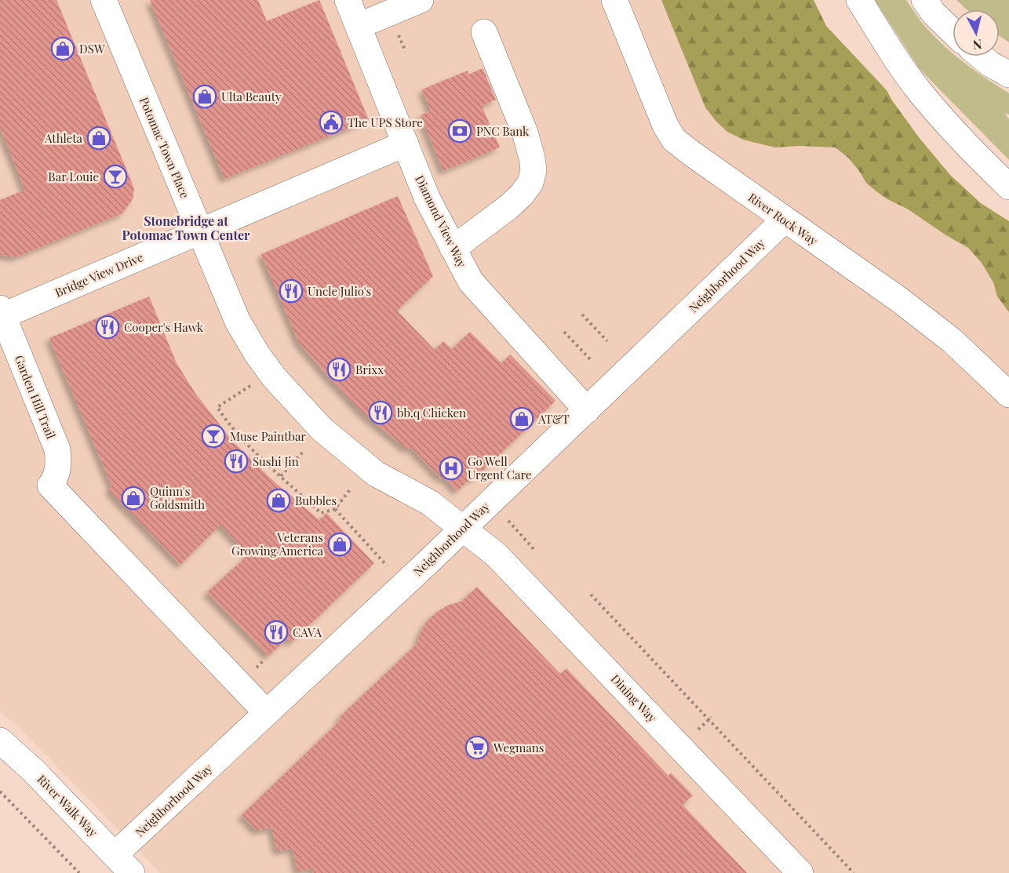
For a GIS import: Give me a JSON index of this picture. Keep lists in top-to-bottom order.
{
  "streets": {
    "main road": [
      "Potomac Town Place",
      "River Rock Way",
      "Diamond View Way",
      "Bridge View Drive",
      "Neighborhood Way",
      "Garden Hill Trail",
      "Dining Way",
      "River Walk Way"
    ]
  },
  "crossings": [
    ["Potomac Town Place", "Bridge View Drive"],
    ["Potomac Town Place", "Neighborhood Way"],
    ["Potomac Town Place", "Dining Way"],
    ["River Rock Way", "Neighborhood Way"],
    ["Diamond View Way", "Bridge View Drive"],
    ["Diamond View Way", "Neighborhood Way"],
    ["Bridge View Drive", "Garden Hill Trail"],
    ["Neighborhood Way", "Garden Hill Trail"],
    ["Neighborhood Way", "Dining Way"],
    ["Neighborhood Way", "River Walk Way"]
  ],
  "districts": ["Stonebridge at Potomac Town Center"],
  "places": {
    "shop": [
      "DSW",
      "Ulta Beauty",
      "Athleta",
      "AT&T",
      "Quinn's Goldsmith",
      "Bubbles",
      "Veterans Growing America"
    ],
    "public building": ["The UPS Store"],
    "bank": ["PNC Bank"],
    "bar": ["Bar Louie", "Muse Paintbar"],
    "restaurant": [
      "Uncle Julio's",
      "Cooper's Hawk",
      "Brixx",
      "bb.q Chicken",
      "Sushi Jin",
      "CAVA"
    ],
    "hospital": ["Go Well Urgent Care"],
    "supermarket": ["Wegmans"]
  },
  "north": "bottom"
}
